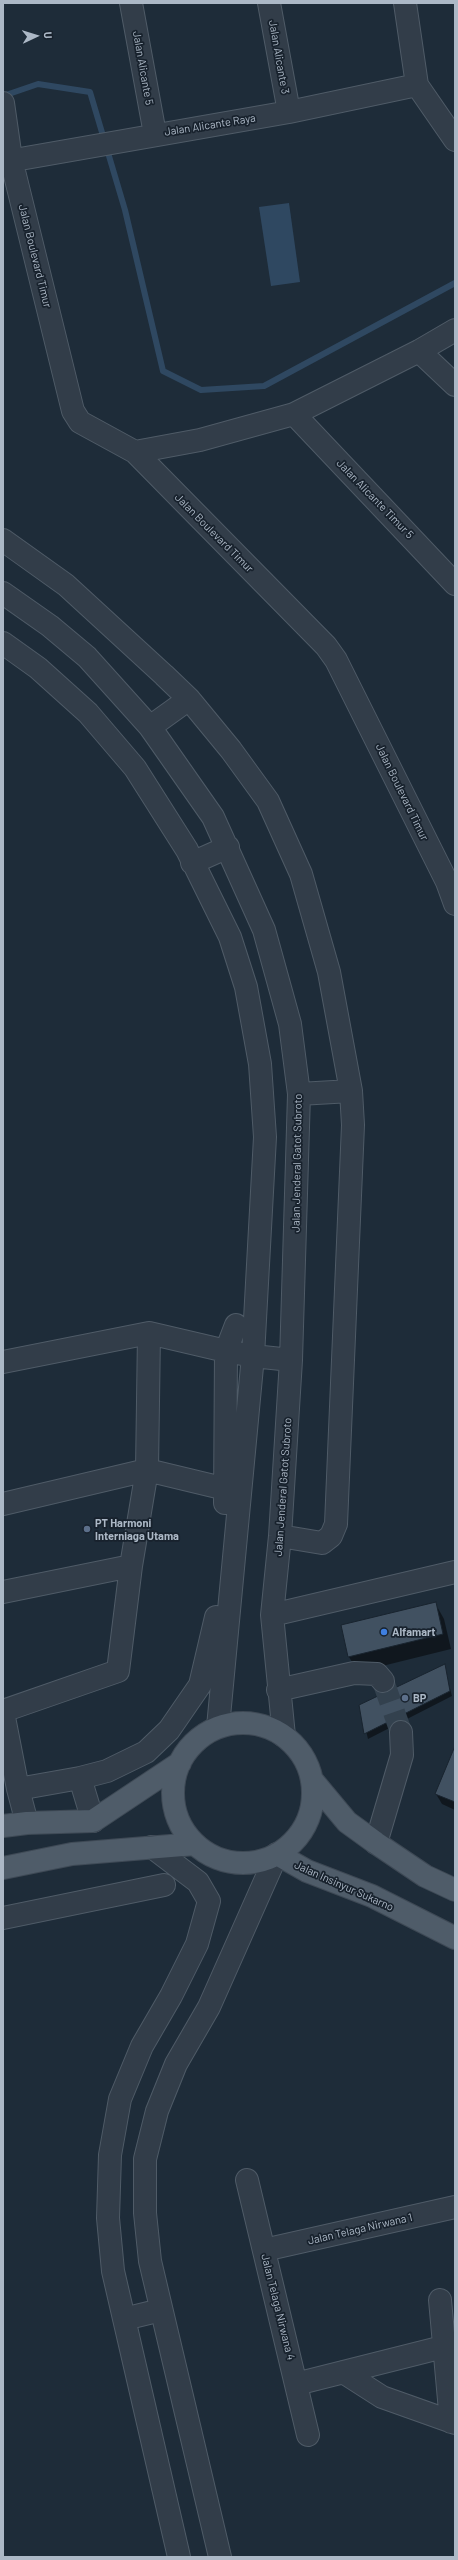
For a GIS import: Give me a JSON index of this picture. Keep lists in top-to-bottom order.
{
  "streets": {
    "main road": ["Jalan Insinyur Sukarno"],
    "street": [
      "Jalan Alicante 3",
      "Jalan Alicante 5",
      "Jalan Alicante Raya",
      "Jalan Boulevard Timur",
      "Jalan Alicante Timur 5",
      "Jalan Jenderal Gatot Subroto",
      "Jalan Telaga Nirwana 1",
      "Jalan Telaga Nirwana 4"
    ]
  },
  "crossings": [
    ["Jalan Alicante 3", "Jalan Alicante Raya"],
    ["Jalan Alicante 5", "Jalan Alicante Raya"],
    ["Jalan Alicante Raya", "Jalan Boulevard Timur"],
    ["Jalan Jenderal Gatot Subroto", "Jalan Insinyur Sukarno"],
    ["Jalan Telaga Nirwana 1", "Jalan Telaga Nirwana 4"]
  ],
  "places": ["PT Harmoni Interniaga Utama", "Alfamart", "BP"],
  "north": "right"
}
